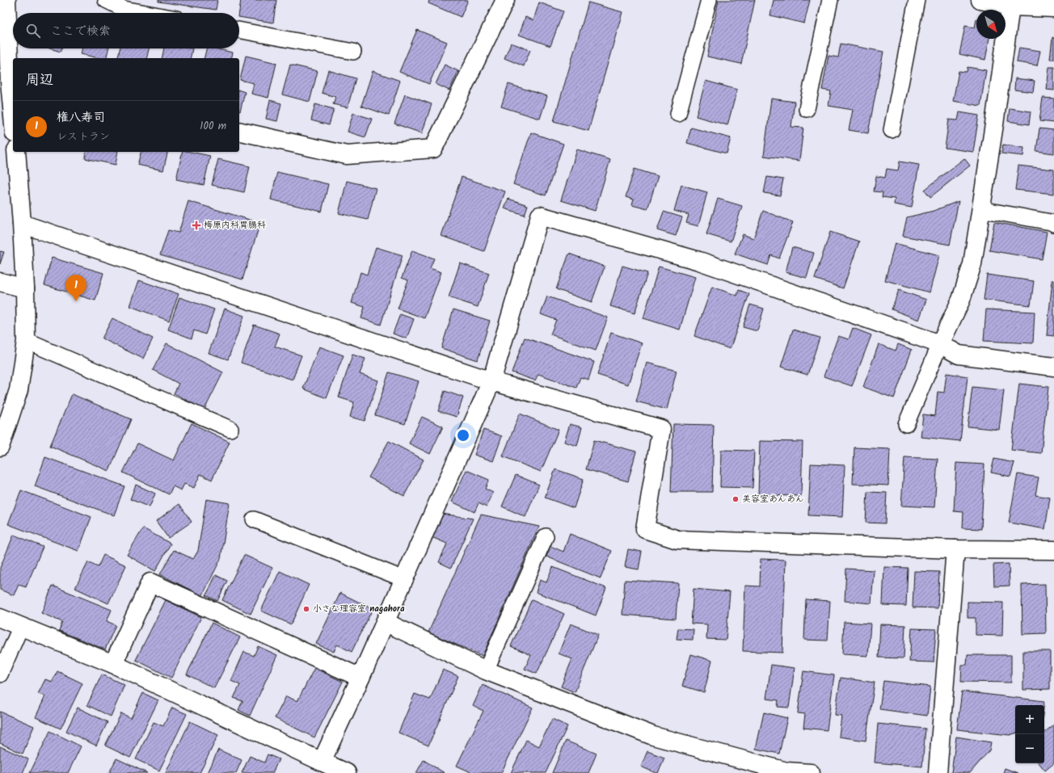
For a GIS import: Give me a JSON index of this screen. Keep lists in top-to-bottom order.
{
  "places": {
    "health": ["梅原内科胃腸科"],
    "other": ["美容室あんあん", "小さな理容室 nagahora"]
  },
  "north": "bottom right",
  "page": {
    "search": "ここで検索",
    "heading": "周辺",
    "list": [
      {
        "mark": "1",
        "name": "権八寿司",
        "note": "レストラン",
        "value": "100 m"
      }
    ],
    "pins": "1",
    "map_buttons": ["+", "−"]
  }
}
